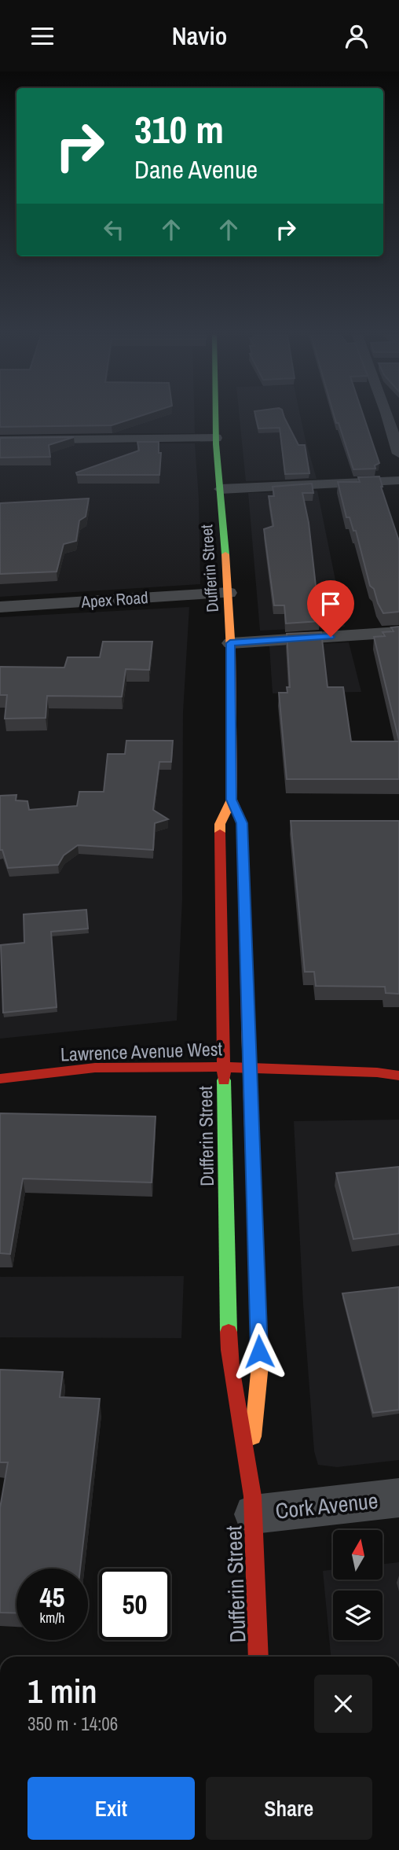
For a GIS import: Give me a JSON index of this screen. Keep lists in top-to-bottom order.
{
  "streets": {
    "main road": ["Dufferin Street", "Lawrence Avenue West"],
    "street": ["Apex Road", "Cork Avenue"]
  },
  "crossings": [
    ["Dufferin Street", "Apex Road"],
    ["Dufferin Street", "Lawrence Avenue West"],
    ["Dufferin Street", "Cork Avenue"]
  ],
  "north": "top",
  "page": {
    "header": "Navio",
    "turn": ["310 m", "Dane Avenue"],
    "speed": "45 km/h",
    "limit": "50",
    "heading": ["1 min", "350 m · 14:06"],
    "buttons": ["Exit", "Share"]
  }
}
